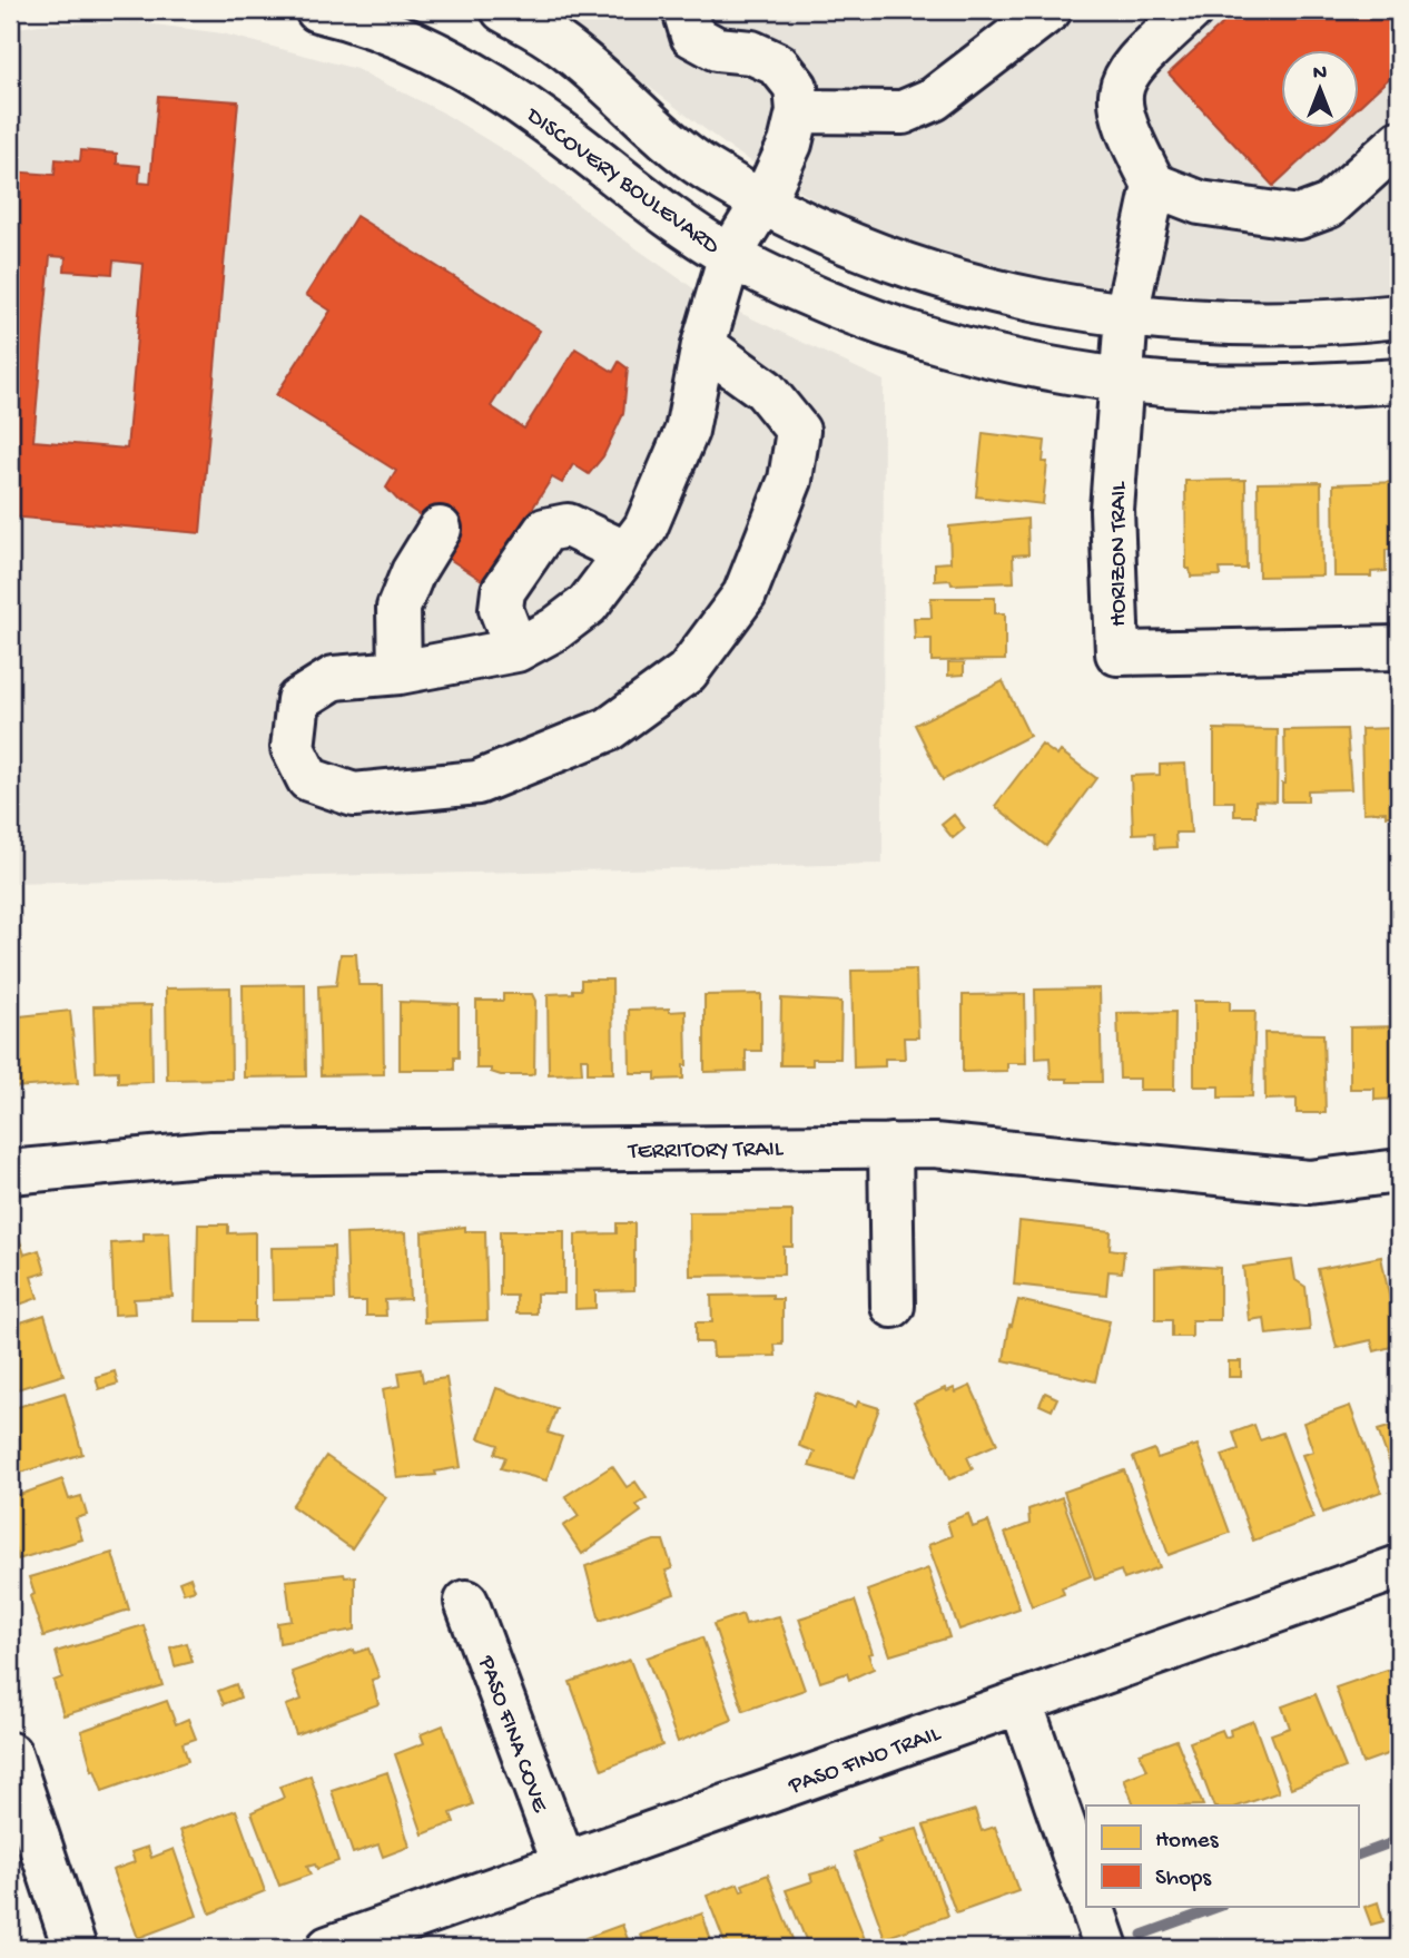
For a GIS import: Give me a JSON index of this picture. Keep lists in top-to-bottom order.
{
  "streets": {
    "street": [
      "DISCOVERY BOULEVARD",
      "HORIZON TRAIL",
      "TERRITORY TRAIL",
      "PASO FINA COVE",
      "PASO FINO TRAIL"
    ]
  },
  "crossings": [
    ["DISCOVERY BOULEVARD", "HORIZON TRAIL"],
    ["PASO FINA COVE", "PASO FINO TRAIL"]
  ],
  "legend": ["Homes", "Shops"],
  "north": "top"
}
